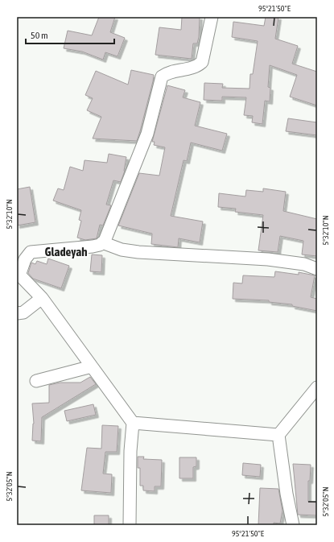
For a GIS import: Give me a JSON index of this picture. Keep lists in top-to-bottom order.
{
  "districts": ["Gladeyah"],
  "scale_bar": "50 m",
  "coordinates": ["95°21'50\"E", "5°32'10\"N", "5°32'05\"N"]
}
